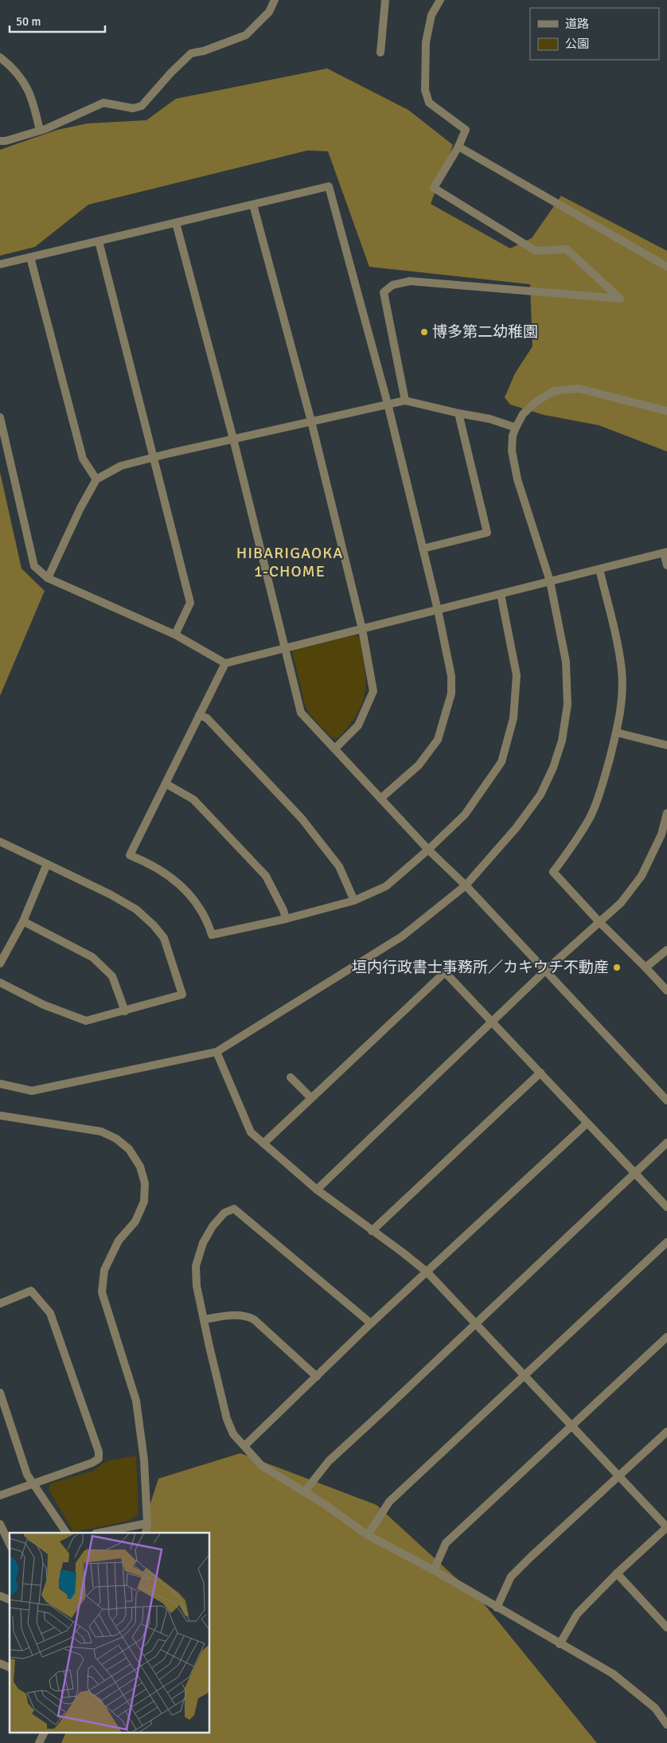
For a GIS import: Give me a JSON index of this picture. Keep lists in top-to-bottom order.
{
  "districts": ["HIBARIGAOKA 1-CHOME"],
  "places": ["博多第二幼稚園", "垣内行政書士事務所／カキウチ不動産"],
  "legend": ["道路", "公園"],
  "scale_bar": "50 m"
}
